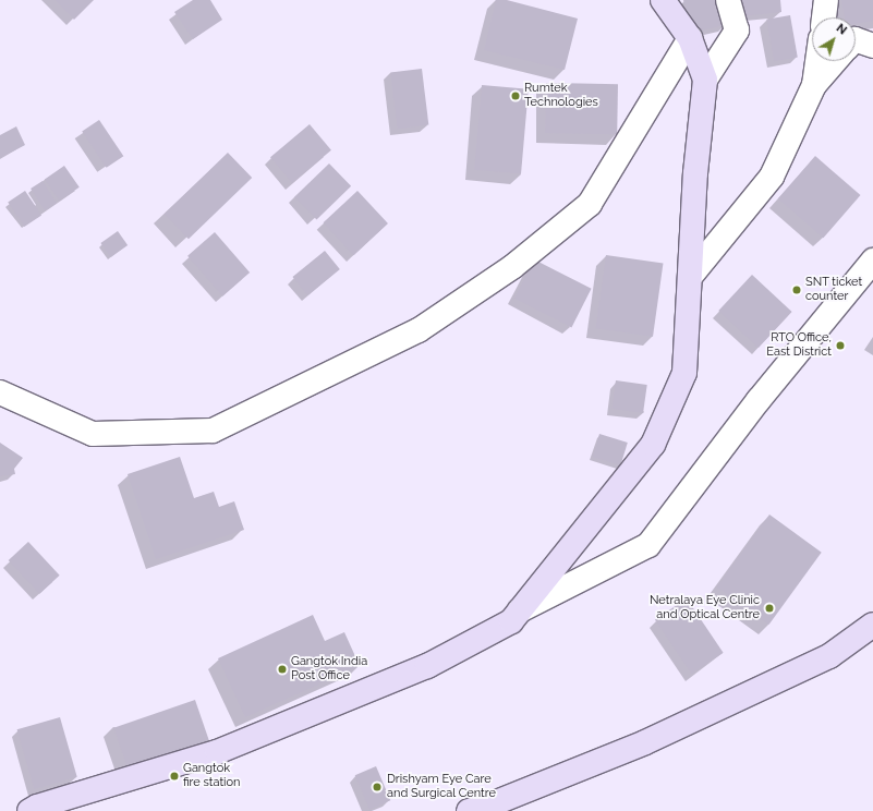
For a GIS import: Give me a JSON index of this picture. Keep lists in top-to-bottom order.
{
  "places": [
    "Rumtek Technologies",
    "SNT ticket counter",
    "RTO Office, East District",
    "Netralaya Eye Clinic and Optical Centre",
    "Gangtok India Post Office",
    "Gangtok fire station",
    "Drishyam Eye Care and Surgical Centre"
  ],
  "north": "top right"
}
